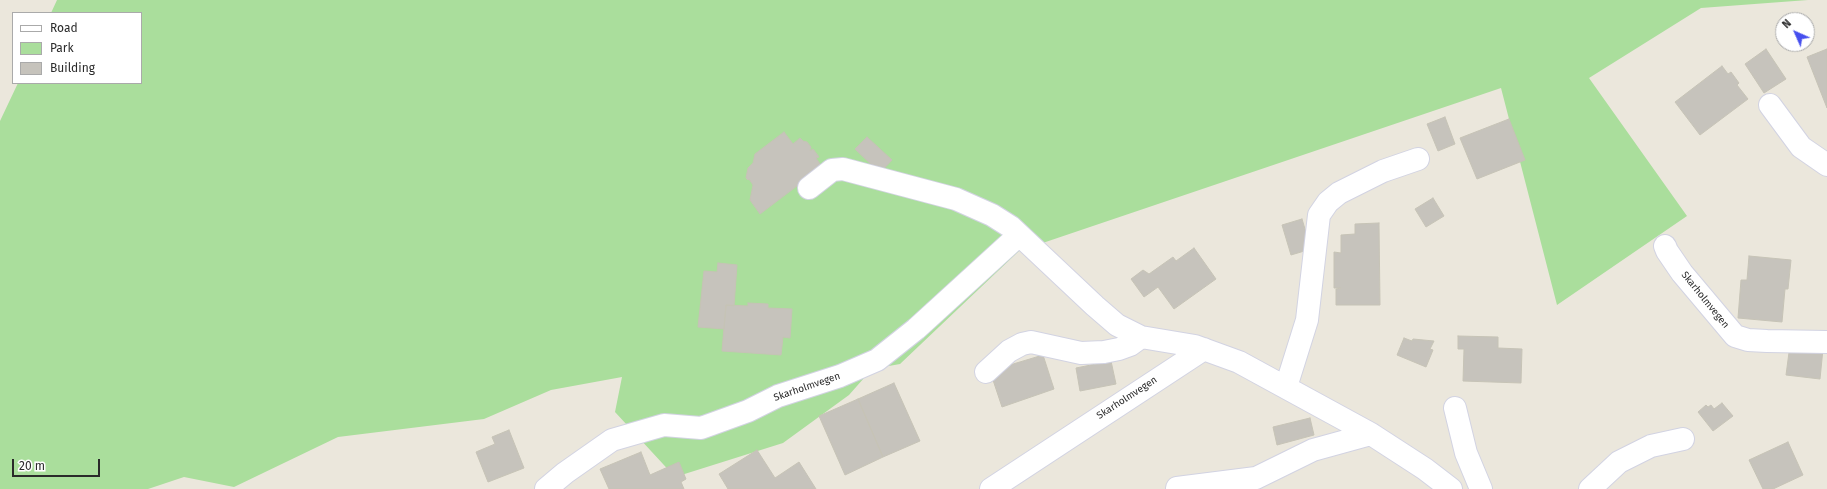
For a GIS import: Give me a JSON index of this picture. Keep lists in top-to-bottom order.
{
  "streets": {
    "lane": ["Skarholmvegen"]
  },
  "legend": ["Road", "Park", "Building"],
  "scale_bar": "20 m",
  "north": "top left"
}
